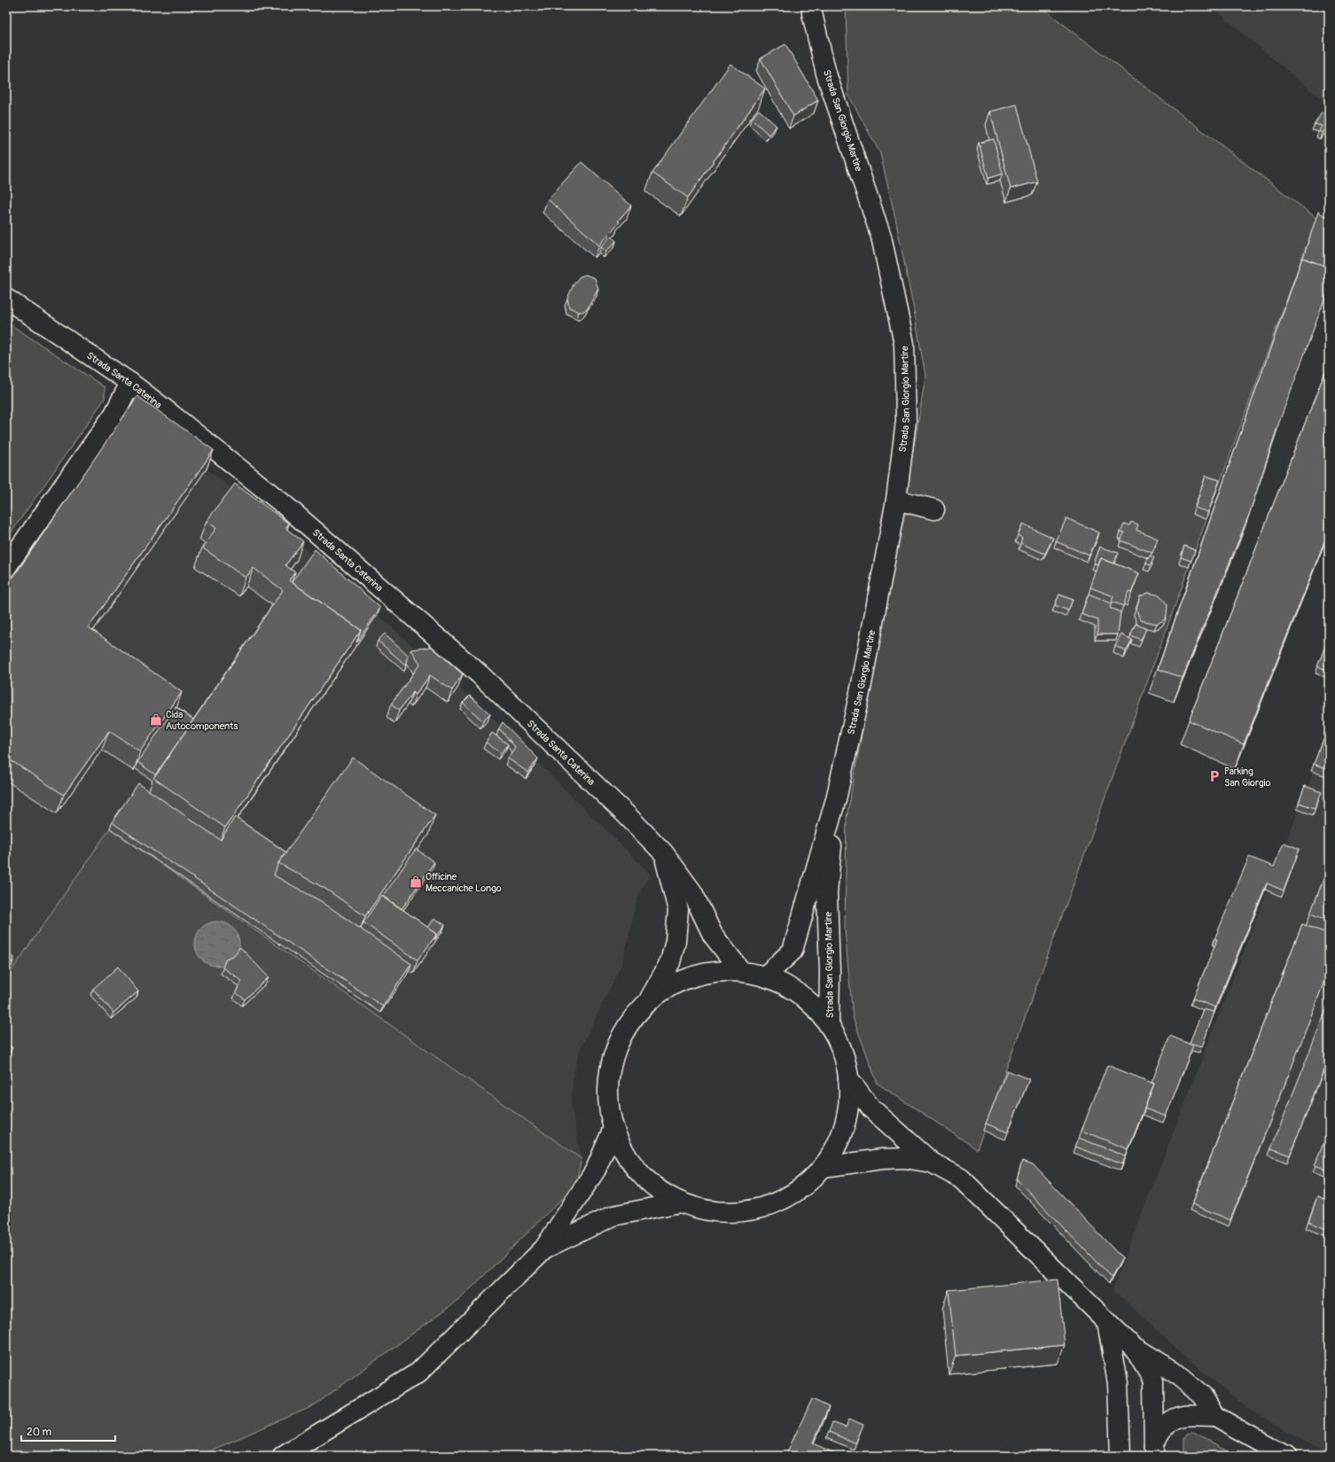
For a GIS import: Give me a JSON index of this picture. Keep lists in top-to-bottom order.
{
  "streets": {
    "street": ["Strada San Giorgio Martire", "Strada Santa Caterina"]
  },
  "places": {
    "shop": ["Cida Autocomponents", "Officine Meccaniche Longo"],
    "parking": ["Parking San Giorgio"]
  },
  "scale_bar": "20 m"
}
